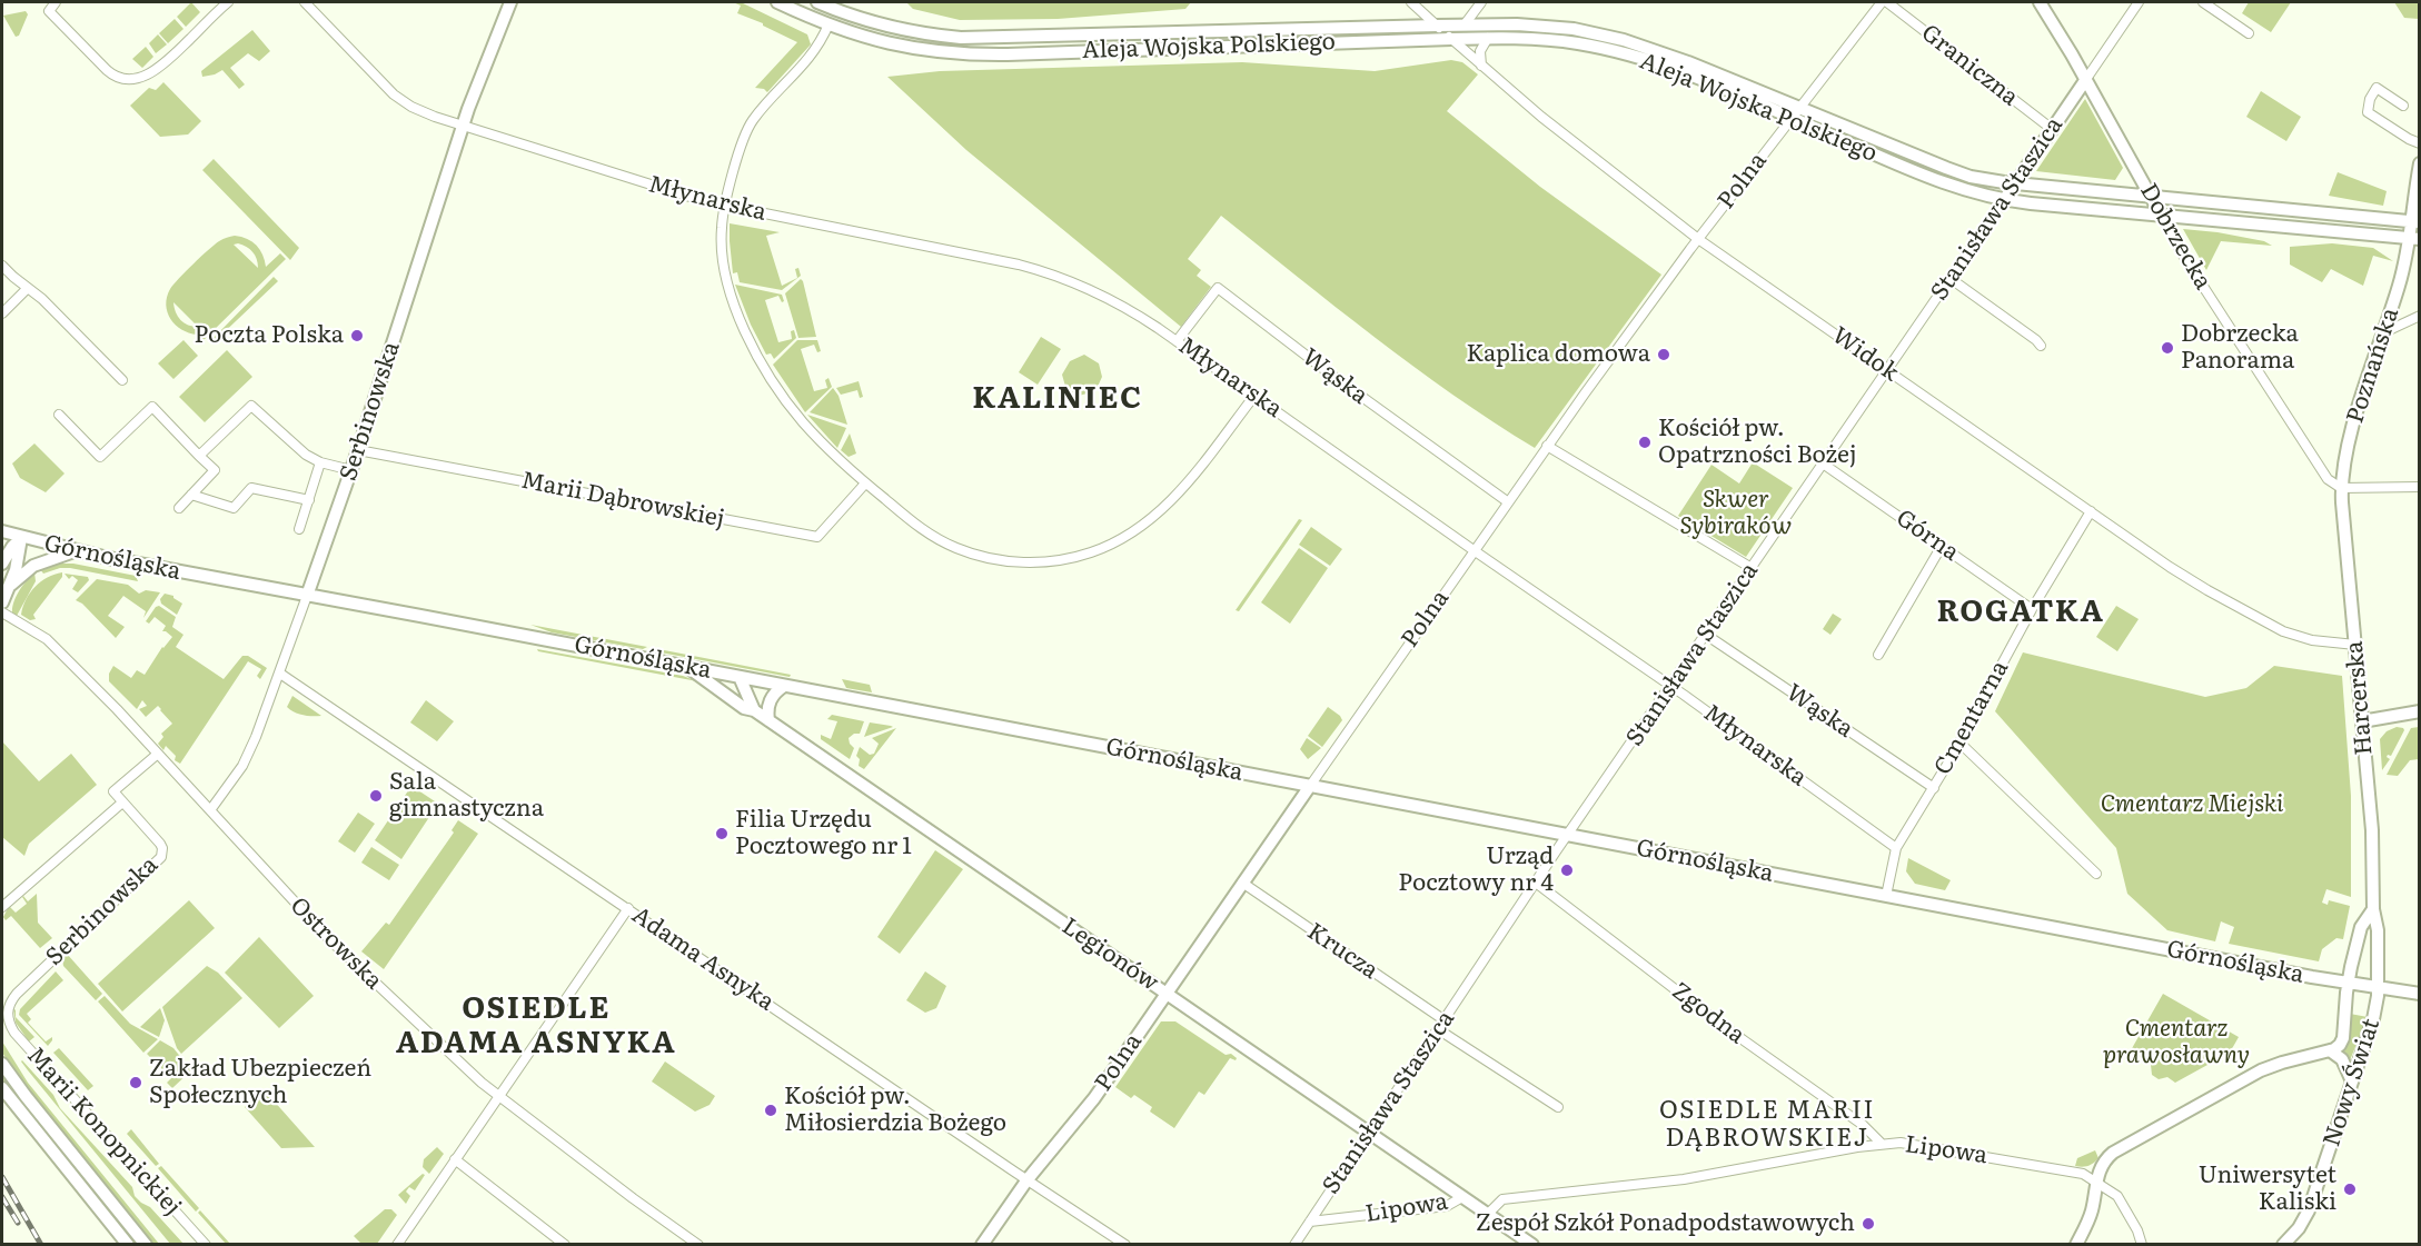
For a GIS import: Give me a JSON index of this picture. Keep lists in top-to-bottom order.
{
  "streets": {
    "street": [
      "Aleja Wojska Polskiego",
      "Graniczna",
      "Polna",
      "Młynarska",
      "Stanisława Staszica",
      "Dobrzecka",
      "Widok",
      "Poznańska",
      "Wąska",
      "Serbinowska",
      "Marii Dąbrowskiej",
      "Górna",
      "Górnośląska",
      "Harcerska",
      "Cmentarna",
      "Ostrowska",
      "Krucza",
      "Legionów",
      "Adama Asnyka",
      "Zgodna",
      "Nowy Świat",
      "Marii Konopnickiej",
      "Lipowa"
    ]
  },
  "crossings": [
    ["Aleja Wojska Polskiego", "Polna"],
    ["Aleja Wojska Polskiego", "Stanisława Staszica"],
    ["Aleja Wojska Polskiego", "Dobrzecka"],
    ["Aleja Wojska Polskiego", "Widok"],
    ["Aleja Wojska Polskiego", "Poznańska"],
    ["Graniczna", "Stanisława Staszica"],
    ["Polna", "Młynarska"],
    ["Polna", "Widok"],
    ["Polna", "Wąska"],
    ["Polna", "Górnośląska"],
    ["Polna", "Krucza"],
    ["Polna", "Legionów"],
    ["Polna", "Adama Asnyka"],
    ["Młynarska", "Stanisława Staszica"],
    ["Młynarska", "Wąska"],
    ["Młynarska", "Serbinowska"],
    ["Młynarska", "Cmentarna"],
    ["Stanisława Staszica", "Dobrzecka"],
    ["Stanisława Staszica", "Widok"],
    ["Stanisława Staszica", "Wąska"],
    ["Stanisława Staszica", "Górna"],
    ["Stanisława Staszica", "Górnośląska"],
    ["Stanisława Staszica", "Krucza"],
    ["Stanisława Staszica", "Legionów"],
    ["Stanisława Staszica", "Zgodna"],
    ["Stanisława Staszica", "Lipowa"],
    ["Dobrzecka", "Poznańska"],
    ["Dobrzecka", "Harcerska"],
    ["Widok", "Harcerska"],
    ["Widok", "Cmentarna"],
    ["Poznańska", "Harcerska"],
    ["Wąska", "Cmentarna"],
    ["Serbinowska", "Marii Dąbrowskiej"],
    ["Serbinowska", "Górnośląska"],
    ["Serbinowska", "Ostrowska"],
    ["Serbinowska", "Adama Asnyka"],
    ["Serbinowska", "Marii Konopnickiej"],
    ["Górna", "Cmentarna"],
    ["Górnośląska", "Harcerska"],
    ["Górnośląska", "Cmentarna"],
    ["Górnośląska", "Legionów"],
    ["Górnośląska", "Nowy Świat"],
    ["Harcerska", "Nowy Świat"],
    ["Legionów", "Lipowa"],
    ["Zgodna", "Lipowa"]
  ],
  "districts": [
    "KALINIEC",
    "ROGATKA",
    "OSIEDLE ADAMA ASNYKA",
    "OSIEDLE MARII DĄBROWSKIEJ"
  ],
  "parks": ["Skwer Sybiraków", "Cmentarz Miejski", "Cmentarz prawosławny"],
  "places": [
    "Poczta Polska",
    "Dobrzecka Panorama",
    "Kaplica domowa",
    "Kościół pw. Opatrzności Bożej",
    "Sala gimnastyczna",
    "Filia Urzędu Pocztowego nr 1",
    "Urząd Pocztowy nr 4",
    "Zakład Ubezpieczeń Społecznych",
    "Kościół pw. Miłosierdzia Bożego",
    "Uniwersytet Kaliski",
    "Zespół Szkół Ponadpodstawowych"
  ]
}
